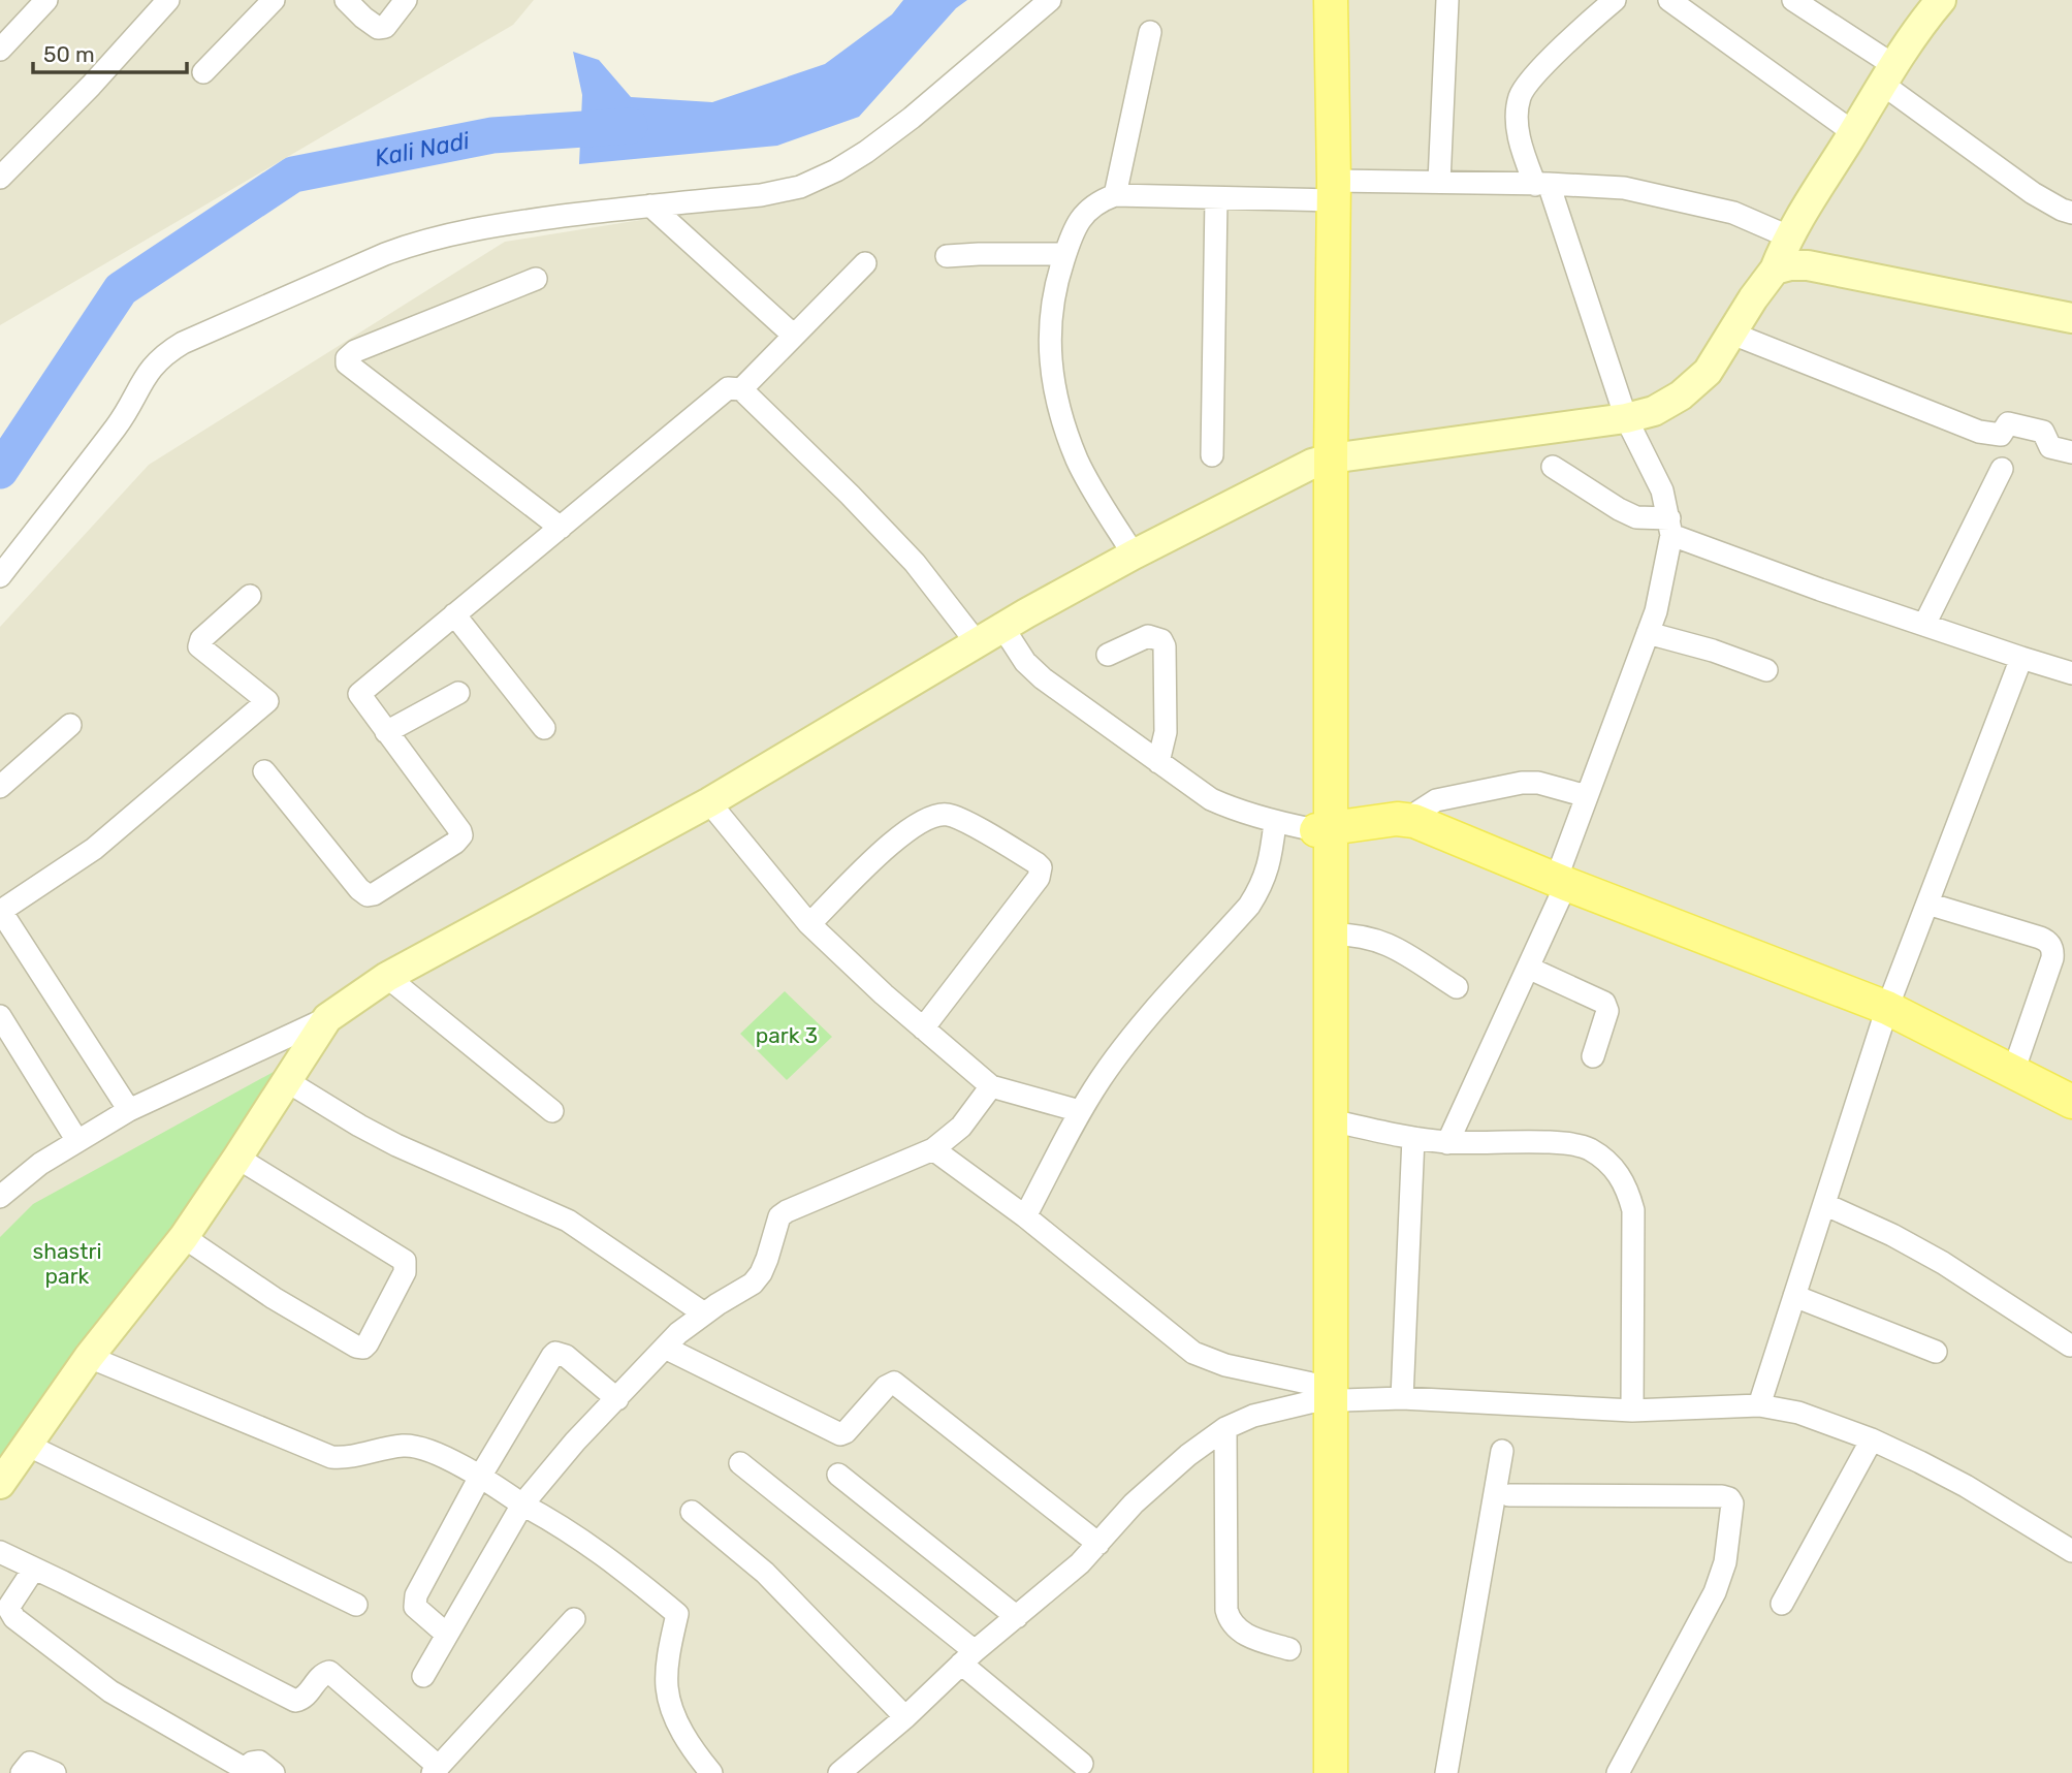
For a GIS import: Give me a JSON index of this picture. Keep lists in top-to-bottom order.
{
  "water": ["Kali Nadi"],
  "parks": ["park 3", "shastri park"],
  "scale_bar": "50 m"
}
